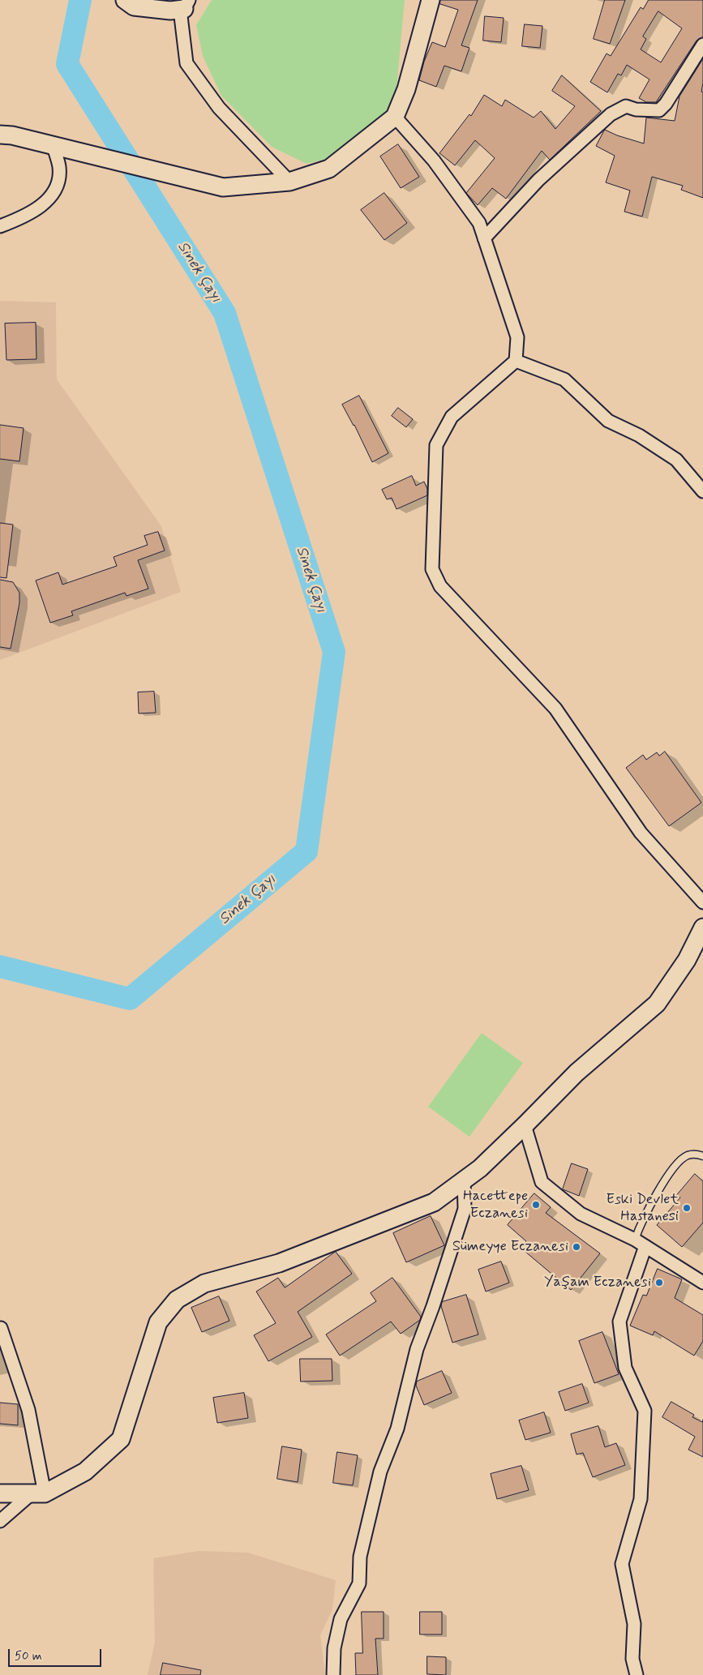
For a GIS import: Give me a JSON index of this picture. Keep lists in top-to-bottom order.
{
  "water": ["Sinek Çayı"],
  "places": [
    "Hacettepe Eczanesi",
    "Eski Devlet Hastanesi",
    "Sümeyye Eczanesi",
    "Yaşam Eczanesi"
  ],
  "scale_bar": "50 m"
}
